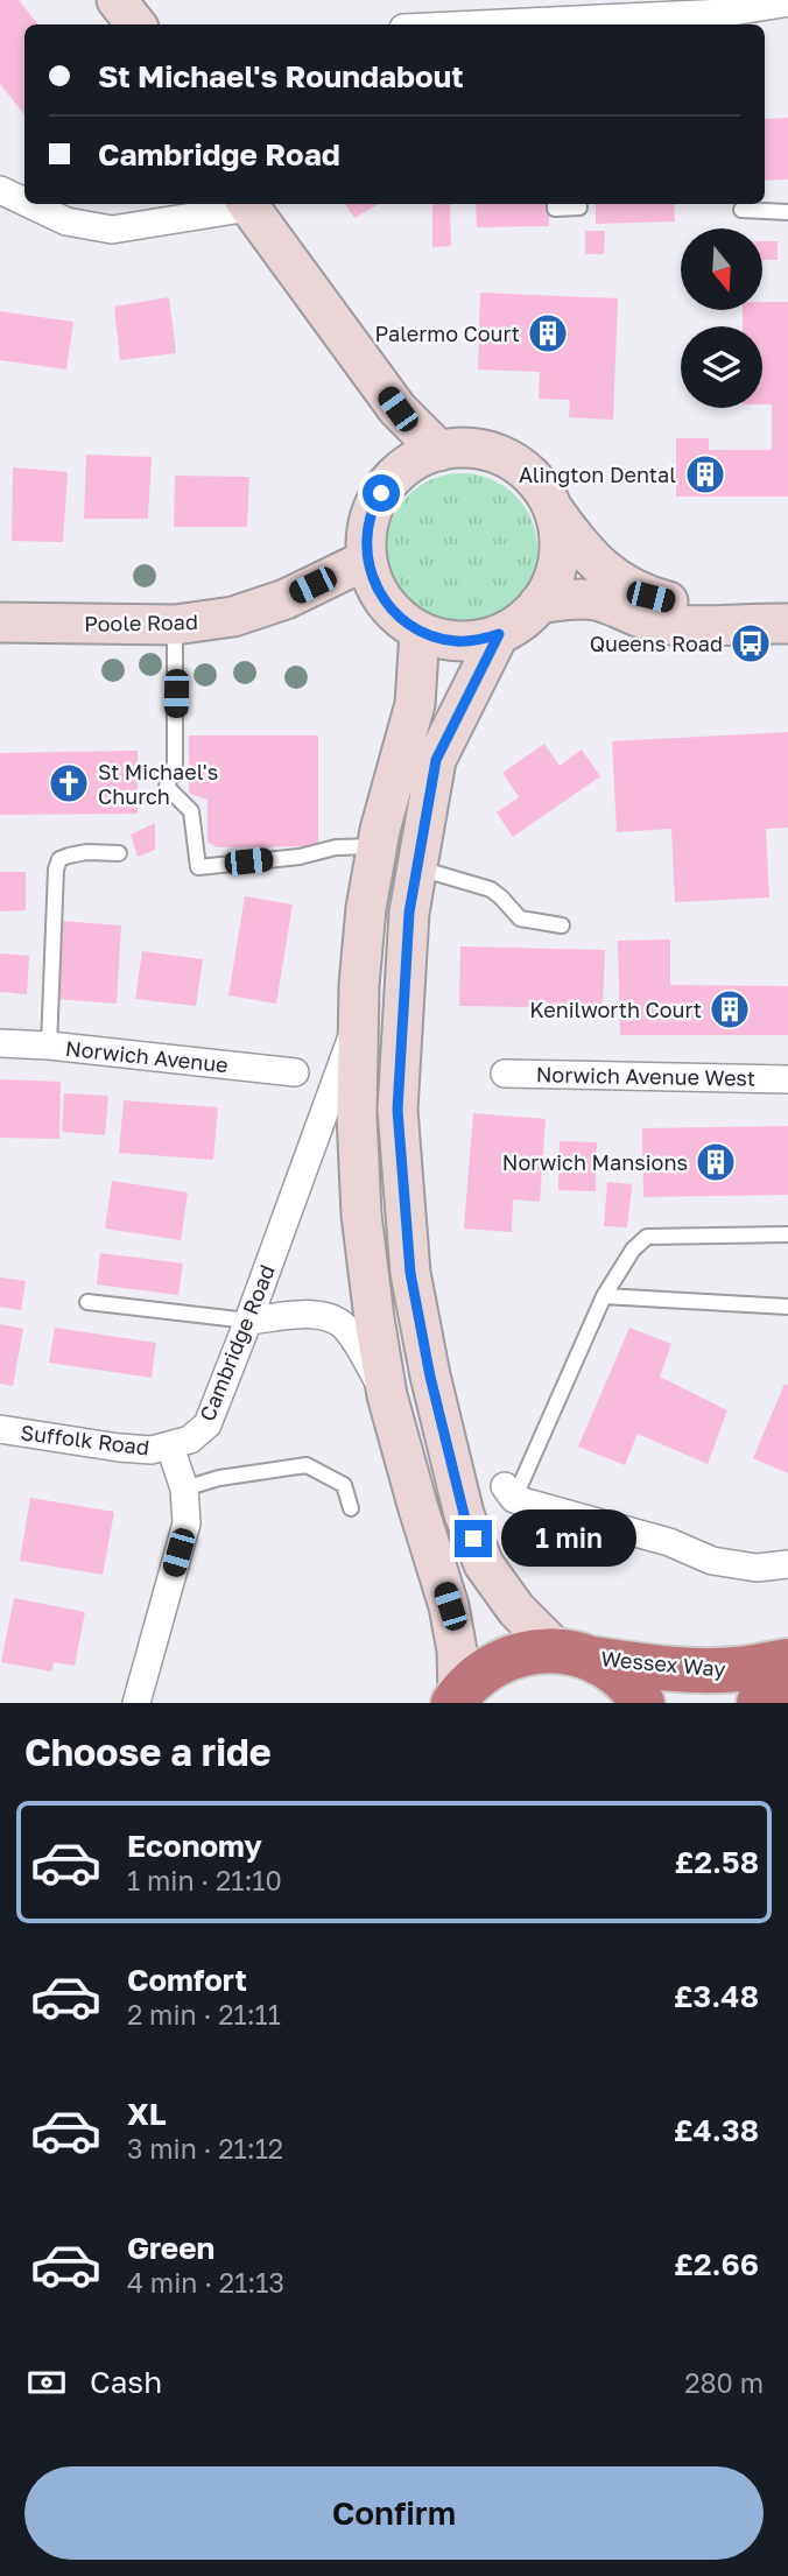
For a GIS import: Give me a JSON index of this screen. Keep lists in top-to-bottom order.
{
  "streets": {
    "highway": ["Wessex Way"],
    "main road": ["Poole Road", "Cambridge Road"],
    "street": ["Norwich Avenue", "Norwich Avenue West", "Suffolk Road"]
  },
  "crossings": [
    ["Poole Road", "Cambridge Road"],
    ["Cambridge Road", "Suffolk Road"],
    ["Cambridge Road", "Wessex Way"]
  ],
  "places": {
    "building": [
      "Palermo Court",
      "Alington Dental",
      "Kenilworth Court",
      "Norwich Mansions"
    ],
    "bus stop": ["Queens Road"],
    "church": ["St Michael's Church"]
  },
  "north": "bottom",
  "page": {
    "banner": ["St Michael's Roundabout", "Cambridge Road"],
    "bubble": "1 min",
    "heading": "Choose a ride",
    "list": [
      {
        "name": "Economy",
        "note": "1 min · 21:10",
        "value": "£2.58"
      },
      {
        "name": "Comfort",
        "note": "2 min · 21:11",
        "value": "£3.48"
      },
      {
        "name": "XL",
        "note": "3 min · 21:12",
        "value": "£4.38"
      },
      {
        "name": "Green",
        "note": "4 min · 21:13",
        "value": "£2.66"
      }
    ],
    "pay": ["Cash", "280 m"],
    "buttons": "Confirm"
  }
}
